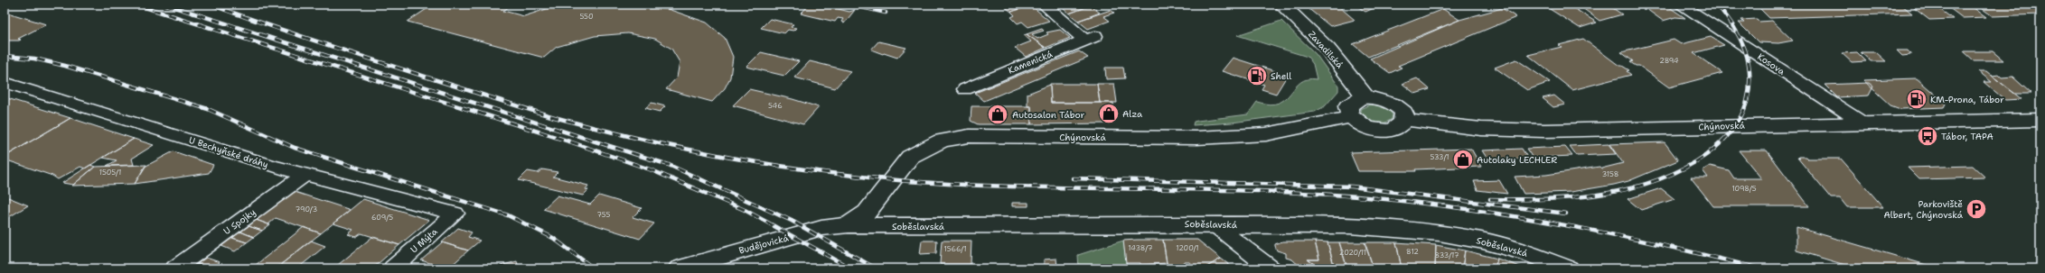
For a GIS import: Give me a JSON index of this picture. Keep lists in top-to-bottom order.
{
  "streets": {
    "main road": [
      "Zavadilská",
      "Chýnovská",
      "Soběslavská",
      "Budějovická"
    ],
    "street": [
      "Kamenická",
      "Kosova",
      "U Bechyňské dráhy",
      "U Spojky",
      "U Mýta"
    ]
  },
  "crossings": [
    ["Kosova", "Chýnovská"],
    ["Chýnovská", "Soběslavská"],
    ["Chýnovská", "Budějovická"],
    ["U Bechyňské dráhy", "U Spojky"],
    ["U Bechyňské dráhy", "U Mýta"],
    ["Soběslavská", "Budějovická"]
  ],
  "places": {
    "fuel station": ["Shell", "KM-Prona, Tábor"],
    "shop": ["Alza", "Autosalon Tábor", "Autolaky LECHLER"],
    "bus stop": ["Tábor, TAPA"],
    "parking": ["Parkoviště Albert, Chýnovská"]
  },
  "house_numbers": [
    "550",
    "2894",
    "546",
    "533/1",
    "1505/1",
    "3158",
    "1098/5",
    "790/3",
    "755",
    "609/5",
    "1438/7",
    "1200/1",
    "1566/1",
    "812",
    "2020/11",
    "833/17"
  ]
}
